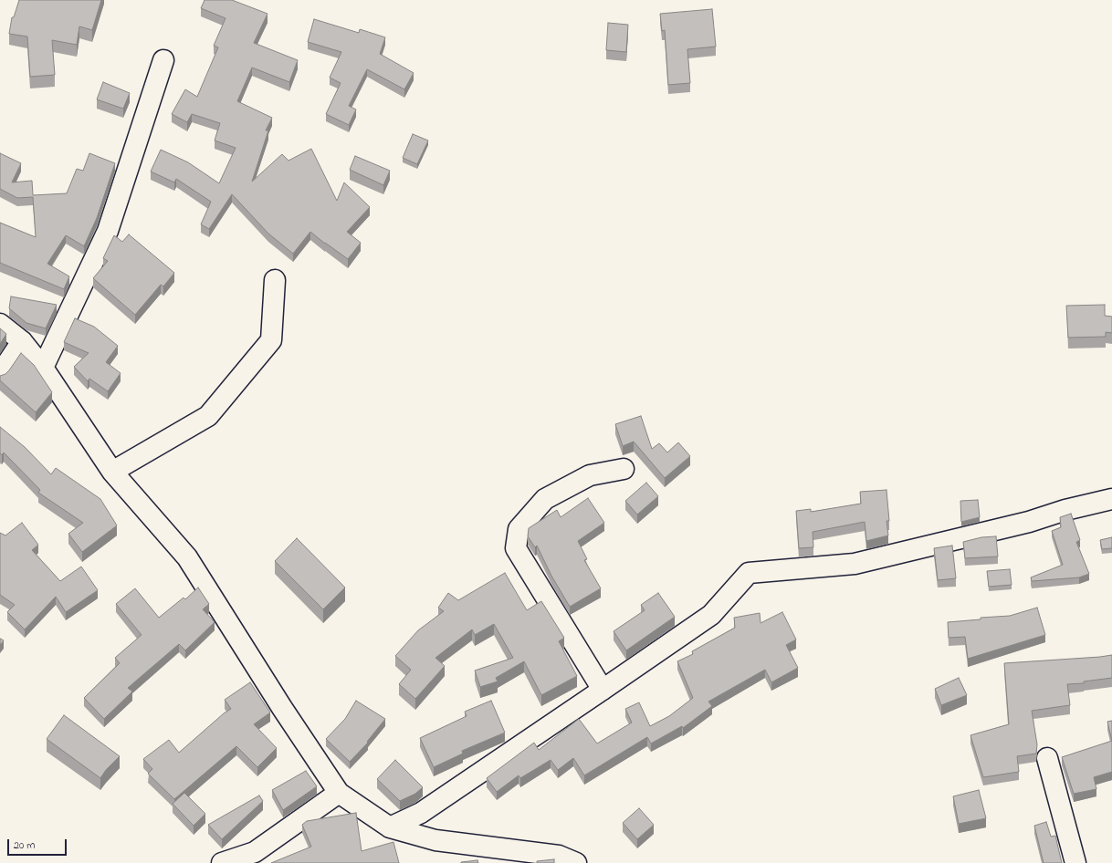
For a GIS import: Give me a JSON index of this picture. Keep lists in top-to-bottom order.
{
  "scale_bar": "20 m"
}
